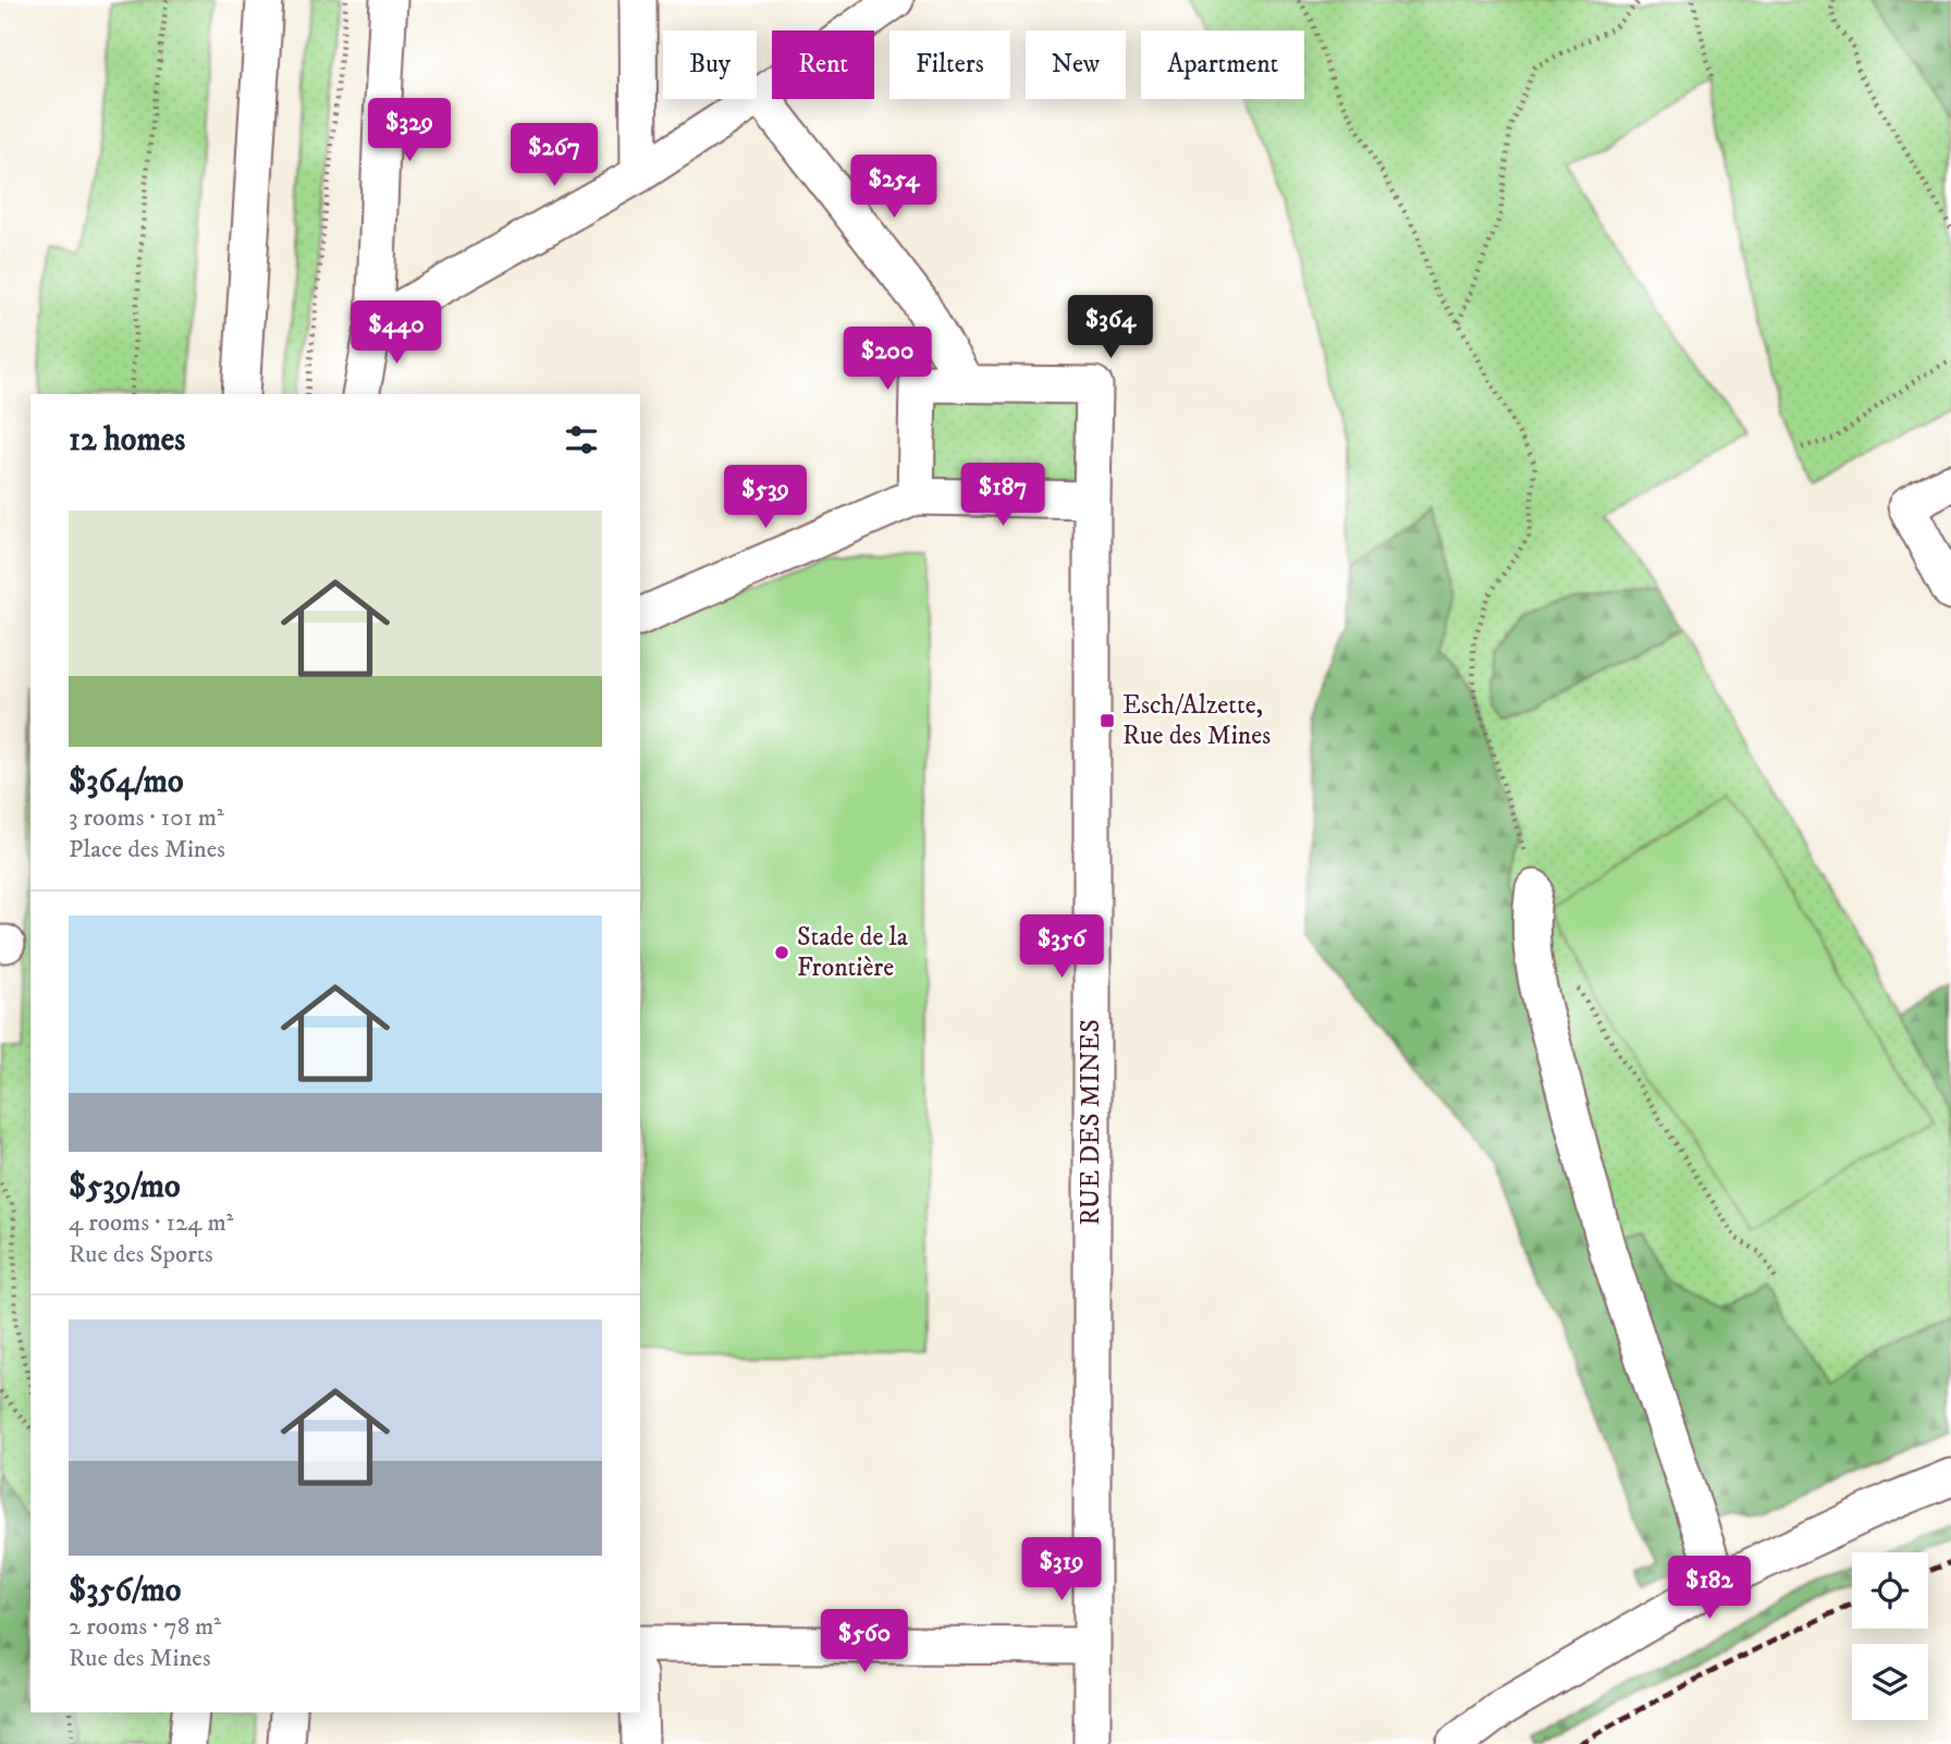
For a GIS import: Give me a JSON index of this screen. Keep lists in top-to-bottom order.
{
  "streets": {
    "street": ["RUE DES MINES"]
  },
  "places": {
    "transit": ["Esch/Alzette, Rue des Mines"],
    "other": ["Stade de la Frontière"]
  },
  "page": {
    "chip": [
      "Buy",
      "Rent",
      "Filters",
      "New",
      "Apartment"
    ],
    "price": [
      "$329",
      "$267",
      "$254",
      "$364",
      "$440",
      "$200",
      "$187",
      "$539",
      "$356",
      "$319",
      "$182",
      "$560"
    ],
    "heading": "12 homes",
    "list": [
      {
        "name": "$364/mo",
        "note": "3 rooms · 101 m² · Place des Mines"
      },
      {
        "name": "$539/mo",
        "note": "4 rooms · 124 m² · Rue des Sports"
      },
      {
        "name": "$356/mo",
        "note": "2 rooms · 78 m² · Rue des Mines"
      }
    ]
  }
}
